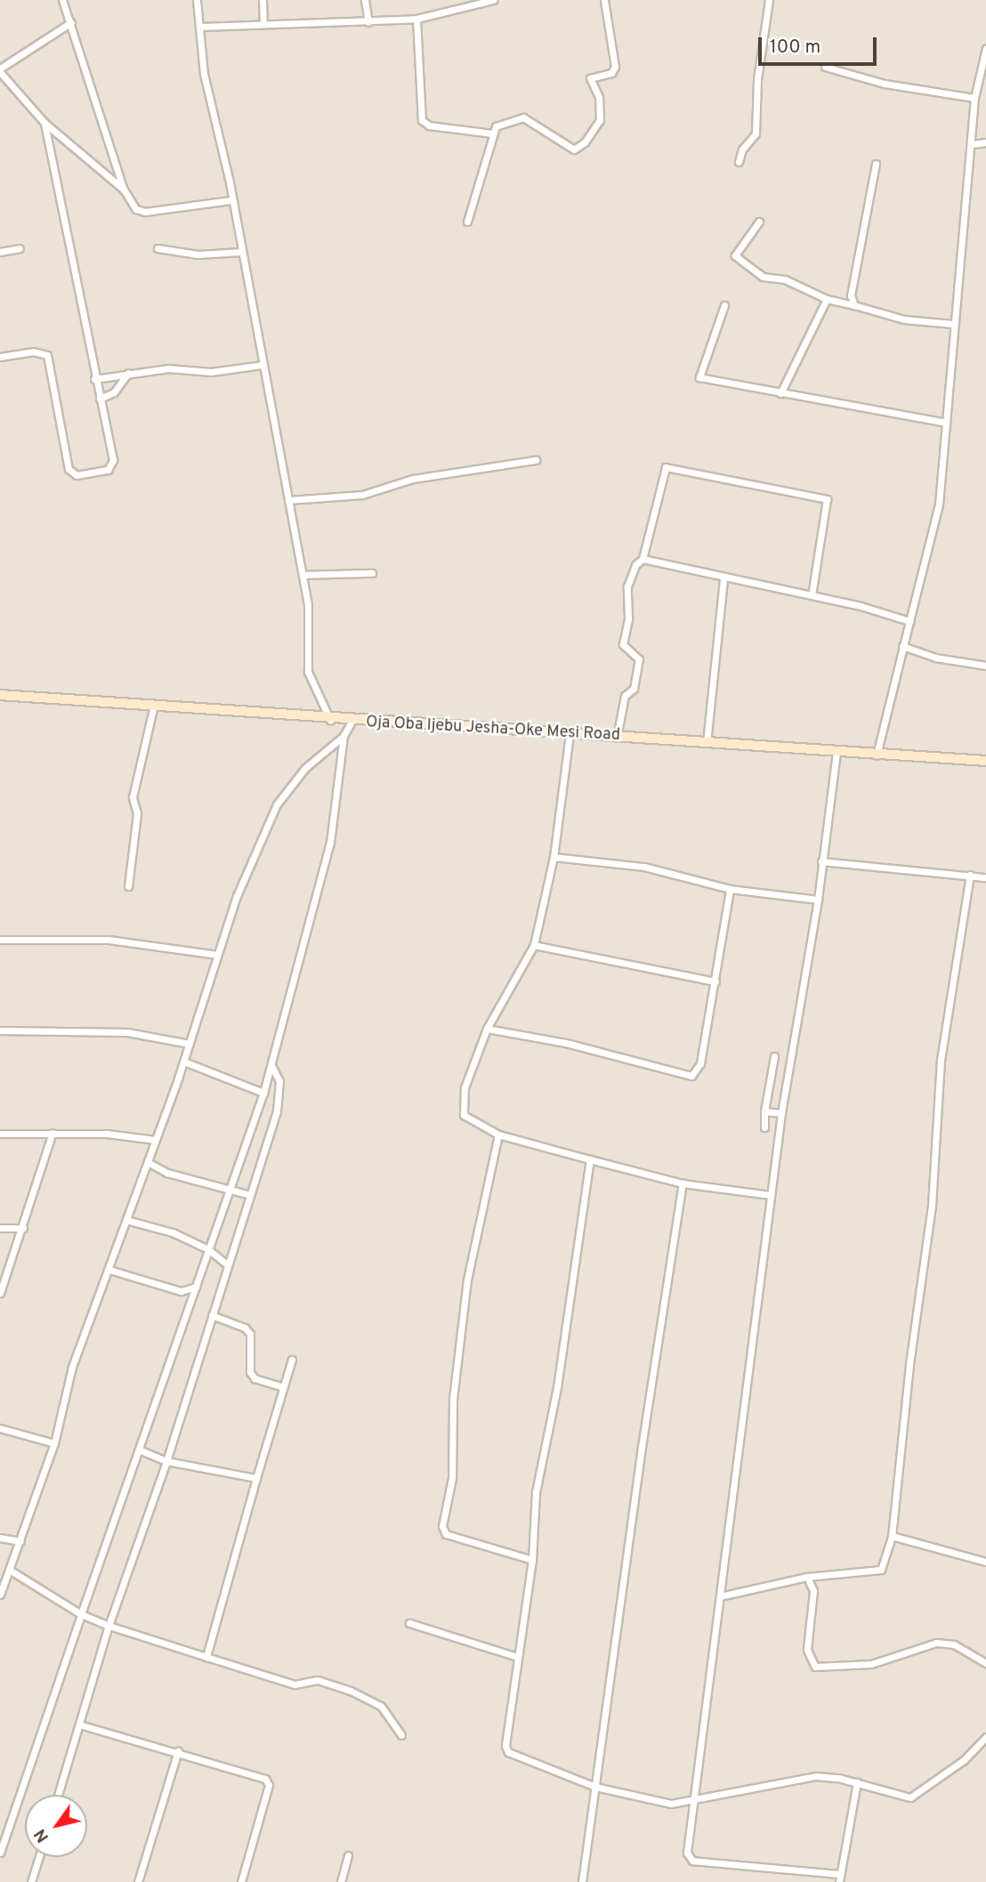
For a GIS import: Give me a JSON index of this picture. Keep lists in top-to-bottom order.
{
  "streets": {
    "main road": ["Oja Oba Ijebu Jesha-Oke Mesi Road"]
  },
  "scale_bar": "100 m",
  "north": "bottom left"
}
